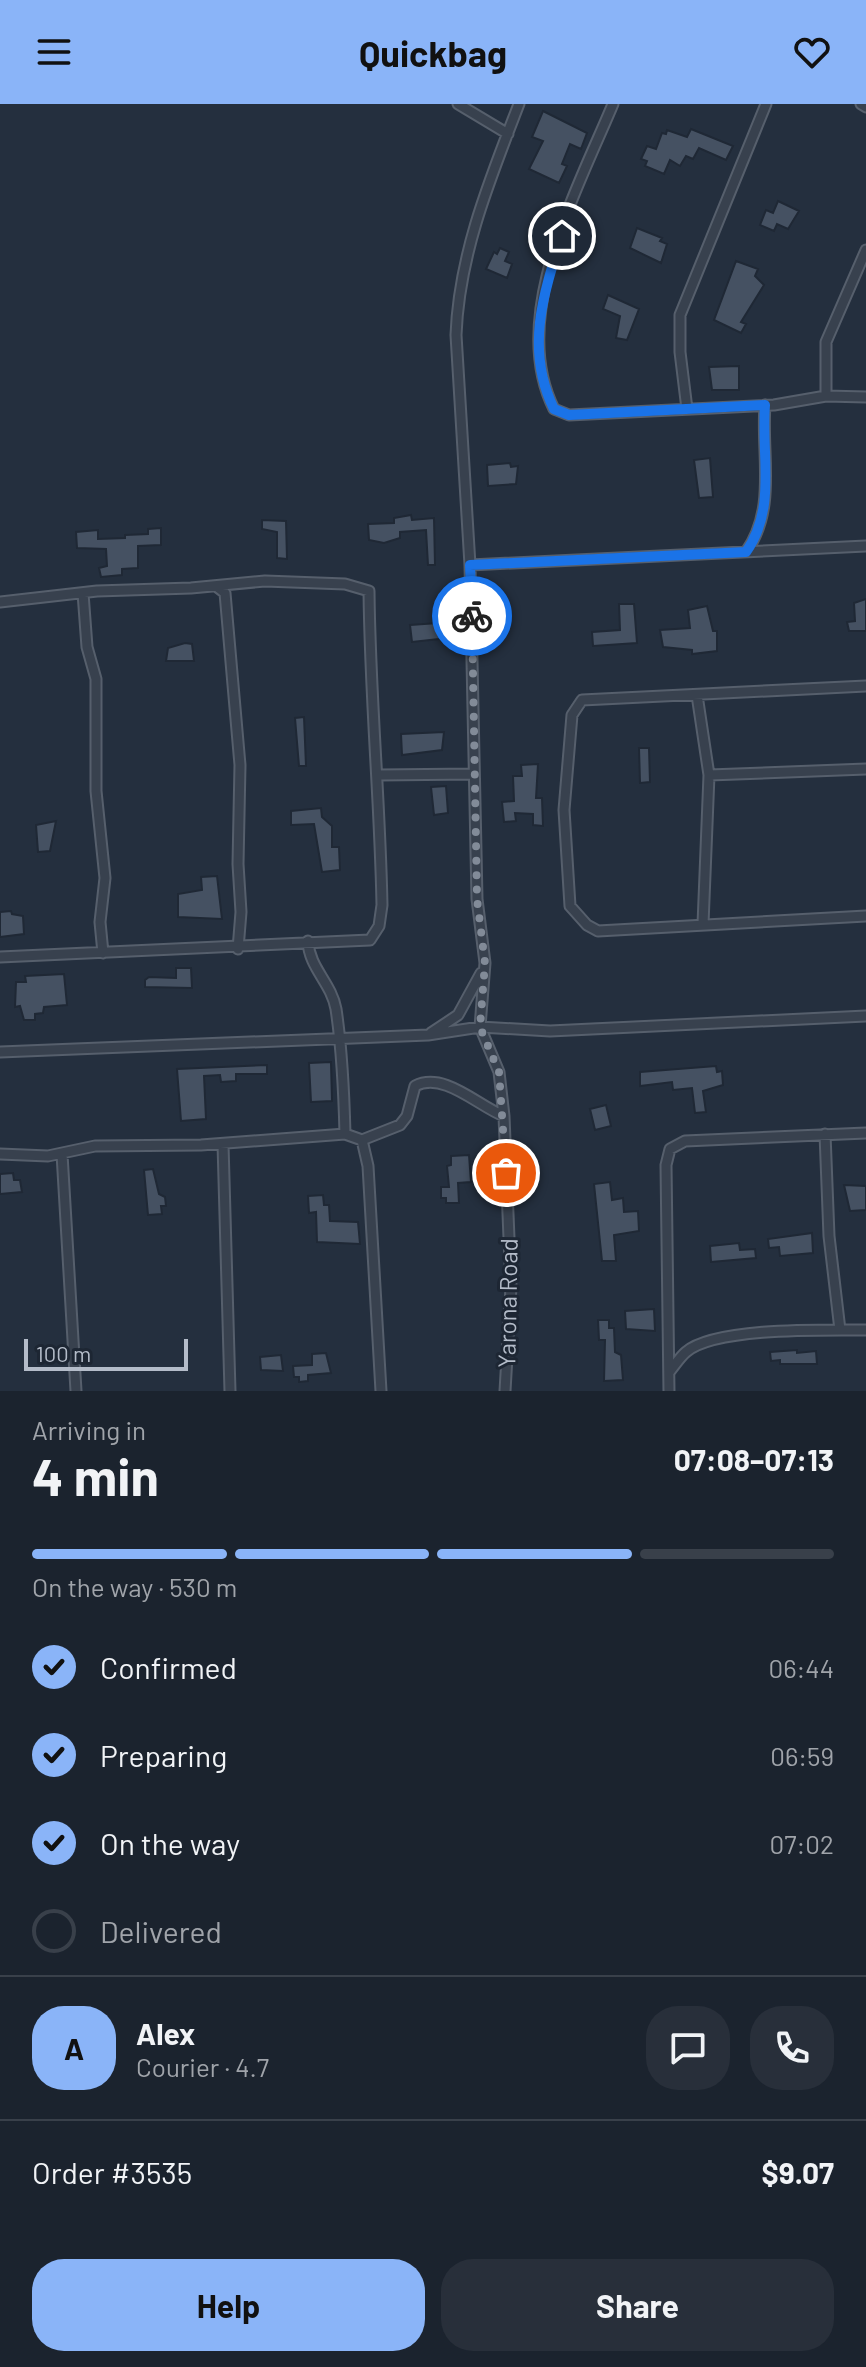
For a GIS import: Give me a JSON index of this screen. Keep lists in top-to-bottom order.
{
  "streets": {
    "street": ["Yarona Road"]
  },
  "scale_bar": "100 m",
  "page": {
    "header": "Quickbag",
    "scale": "100 m",
    "heading": ["4 min", "Arriving in", "07:08–07:13"],
    "panel": [
      "Alex",
      "Courier · 4.7",
      "Order #3535",
      "$9.07"
    ],
    "bar": "On the way · 530 m",
    "list": [
      ["Confirmed", "06:44"],
      ["Preparing", "06:59"],
      ["On the way", "07:02"],
      "Delivered"
    ],
    "round": "A",
    "buttons": ["Help", "Share"]
  }
}
